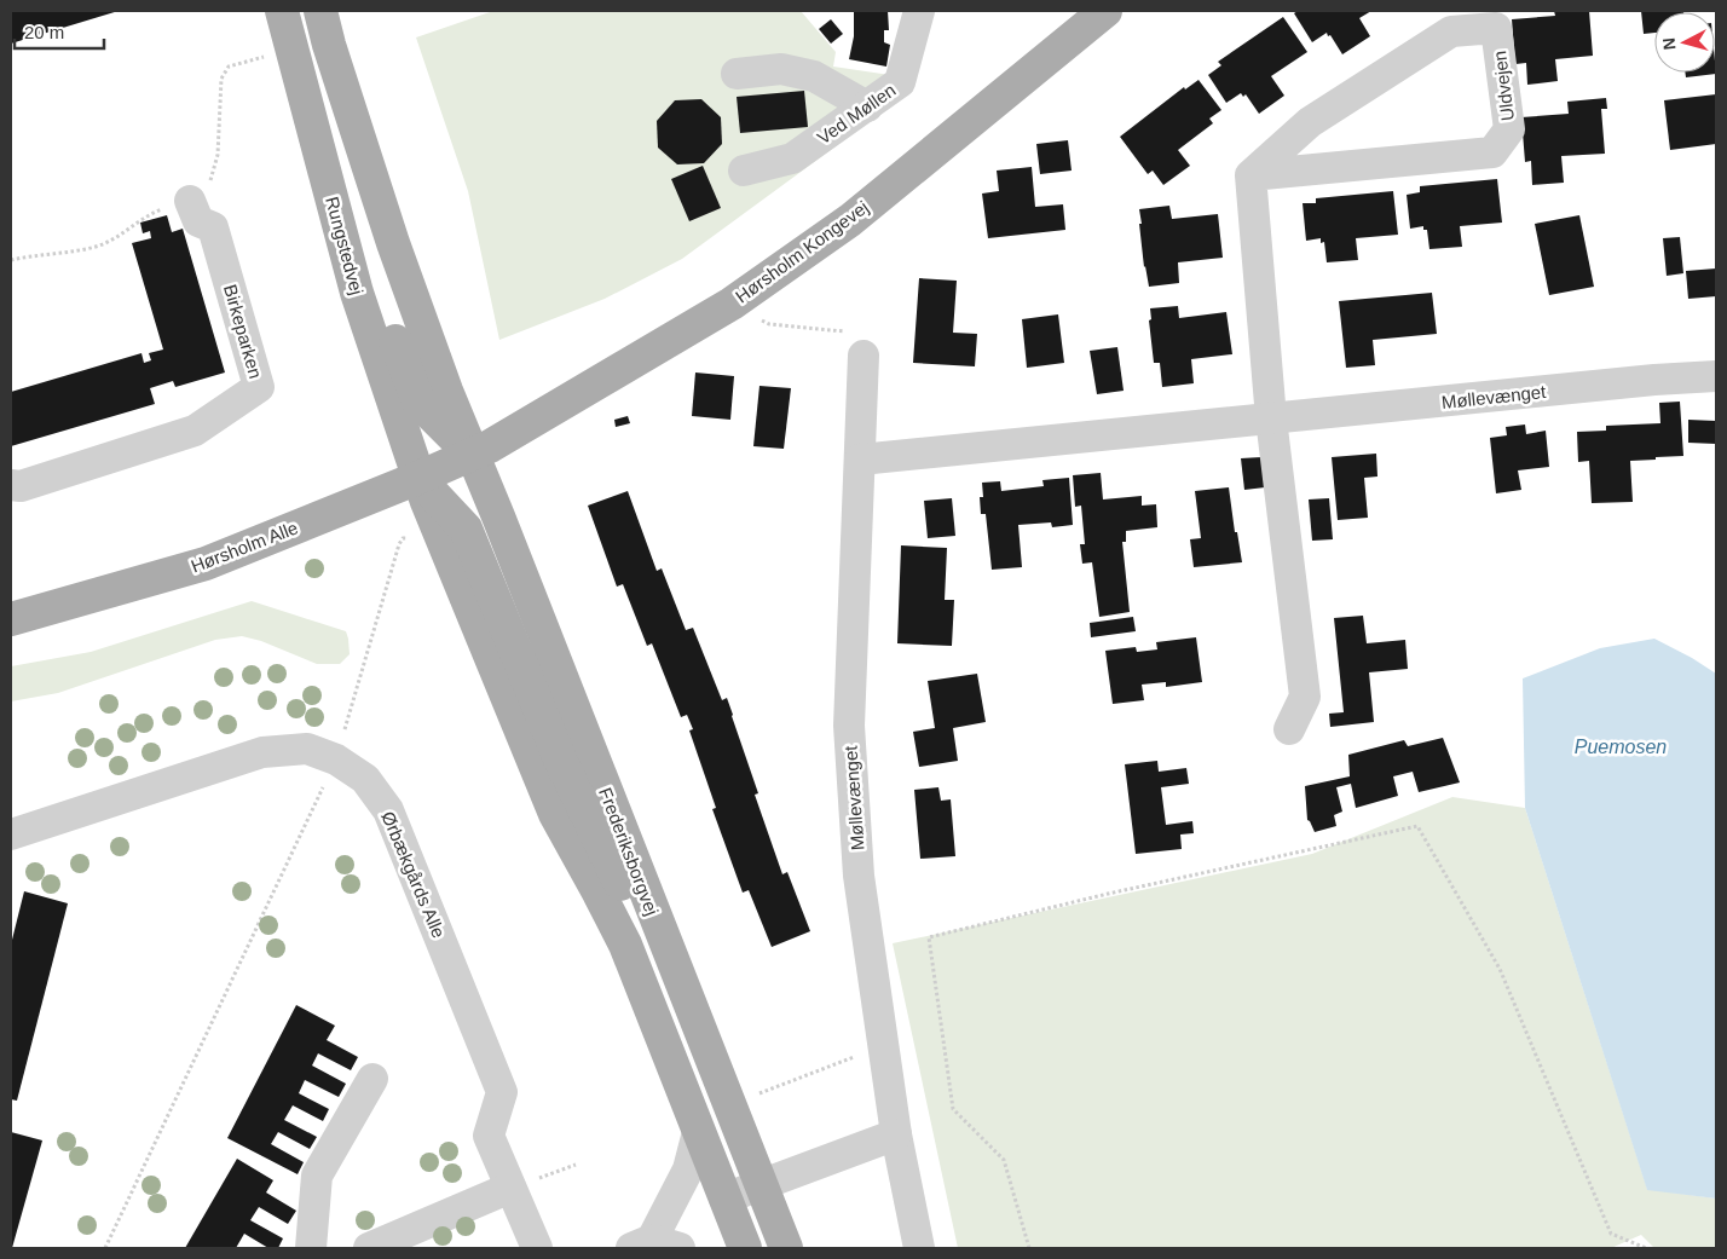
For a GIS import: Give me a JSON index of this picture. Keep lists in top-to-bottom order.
{
  "streets": {
    "main road": [
      "Rungstedvej",
      "Hørsholm Kongevej",
      "Hørsholm Alle",
      "Frederiksborgvej"
    ],
    "street": [
      "Uldvejen",
      "Ved Møllen",
      "Birkeparken",
      "Møllevænget",
      "Ørbækgårds Alle"
    ]
  },
  "crossings": [
    ["Rungstedvej", "Hørsholm Alle"],
    ["Hørsholm Kongevej", "Hørsholm Alle"],
    ["Hørsholm Kongevej", "Frederiksborgvej"],
    ["Hørsholm Alle", "Frederiksborgvej"]
  ],
  "water": ["Puemosen"],
  "scale_bar": "20 m",
  "north": "left"
}
